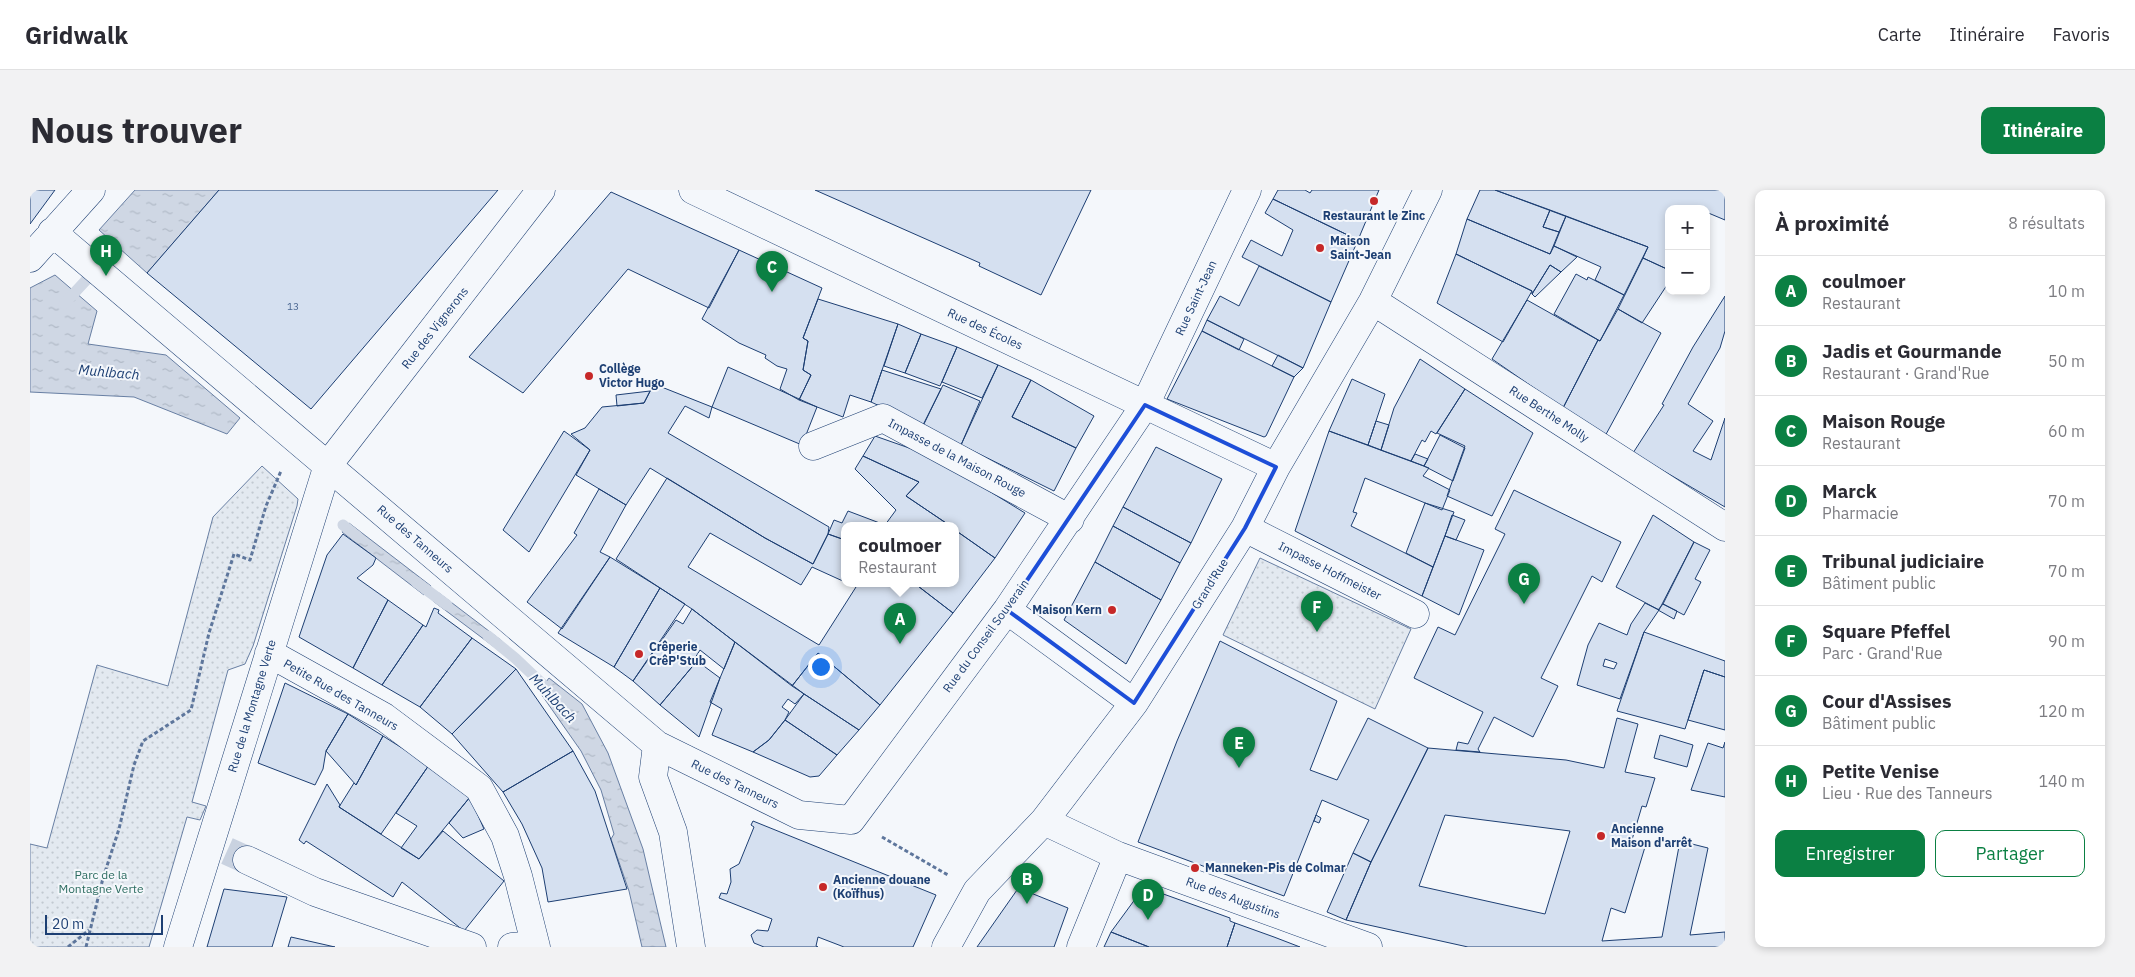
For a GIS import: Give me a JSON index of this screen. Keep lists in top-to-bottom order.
{
  "streets": {
    "street": [
      "Rue Saint-Jean",
      "Rue des Vignerons",
      "Rue des Écoles",
      "Rue Berthe Molly",
      "Impasse de la Maison Rouge",
      "Rue des Tanneurs",
      "Impasse Hoffmeister",
      "Grand'Rue",
      "Rue du Conseil Souverain",
      "Petite Rue des Tanneurs",
      "Rue de la Montagne Verte",
      "Rue des Augustins"
    ]
  },
  "crossings": [
    ["Rue Saint-Jean", "Rue des Écoles"],
    ["Rue Saint-Jean", "Rue du Conseil Souverain"],
    ["Rue des Vignerons", "Rue des Tanneurs"],
    ["Rue des Vignerons", "Rue de la Montagne Verte"],
    ["Rue des Écoles", "Grand'Rue"],
    ["Rue des Écoles", "Rue du Conseil Souverain"],
    ["Rue Berthe Molly", "Grand'Rue"],
    ["Impasse de la Maison Rouge", "Rue du Conseil Souverain"],
    ["Rue des Tanneurs", "Rue du Conseil Souverain"],
    ["Rue des Tanneurs", "Rue de la Montagne Verte"],
    ["Impasse Hoffmeister", "Grand'Rue"],
    ["Grand'Rue", "Rue des Augustins"],
    ["Petite Rue des Tanneurs", "Rue de la Montagne Verte"]
  ],
  "water": ["Muhlbach"],
  "parks": ["Parc de la Montagne Verte"],
  "places": [
    "Restaurant le Zinc",
    "Maison Saint-Jean",
    "Collège Victor Hugo",
    "Maison Kern",
    "Crêperie CrêP'Stub",
    "Ancienne Maison d'arrêt",
    "Manneken-Pis de Colmar",
    "Ancienne douane (Koïfhus)"
  ],
  "house_numbers": ["13"],
  "scale_bar": "20 m",
  "page": {
    "header": "Gridwalk",
    "nav": ["Carte", "Itinéraire", "Favoris"],
    "title": "Nous trouver",
    "buttons": [
      "Itinéraire",
      ["Enregistrer", "Partager"]
    ],
    "heading": ["À proximité", "8 résultats"],
    "map_buttons": ["+", "−"],
    "pins": [
      "H",
      "C",
      "G",
      "F",
      "A",
      "E",
      "B",
      "D"
    ],
    "list": [
      {
        "mark": "A",
        "name": "coulmoer",
        "note": "Restaurant",
        "value": "10 m"
      },
      {
        "mark": "B",
        "name": "Jadis et Gourmande",
        "note": "Restaurant · Grand'Rue",
        "value": "50 m"
      },
      {
        "mark": "C",
        "name": "Maison Rouge",
        "note": "Restaurant",
        "value": "60 m"
      },
      {
        "mark": "D",
        "name": "Marck",
        "note": "Pharmacie",
        "value": "70 m"
      },
      {
        "mark": "E",
        "name": "Tribunal judiciaire",
        "note": "Bâtiment public",
        "value": "70 m"
      },
      {
        "mark": "F",
        "name": "Square Pfeffel",
        "note": "Parc · Grand'Rue",
        "value": "90 m"
      },
      {
        "mark": "G",
        "name": "Cour d'Assises",
        "note": "Bâtiment public",
        "value": "120 m"
      },
      {
        "mark": "H",
        "name": "Petite Venise",
        "note": "Lieu · Rue des Tanneurs",
        "value": "140 m"
      }
    ],
    "popup": ["coulmoer", "Restaurant"],
    "scale": "20 m"
  }
}
